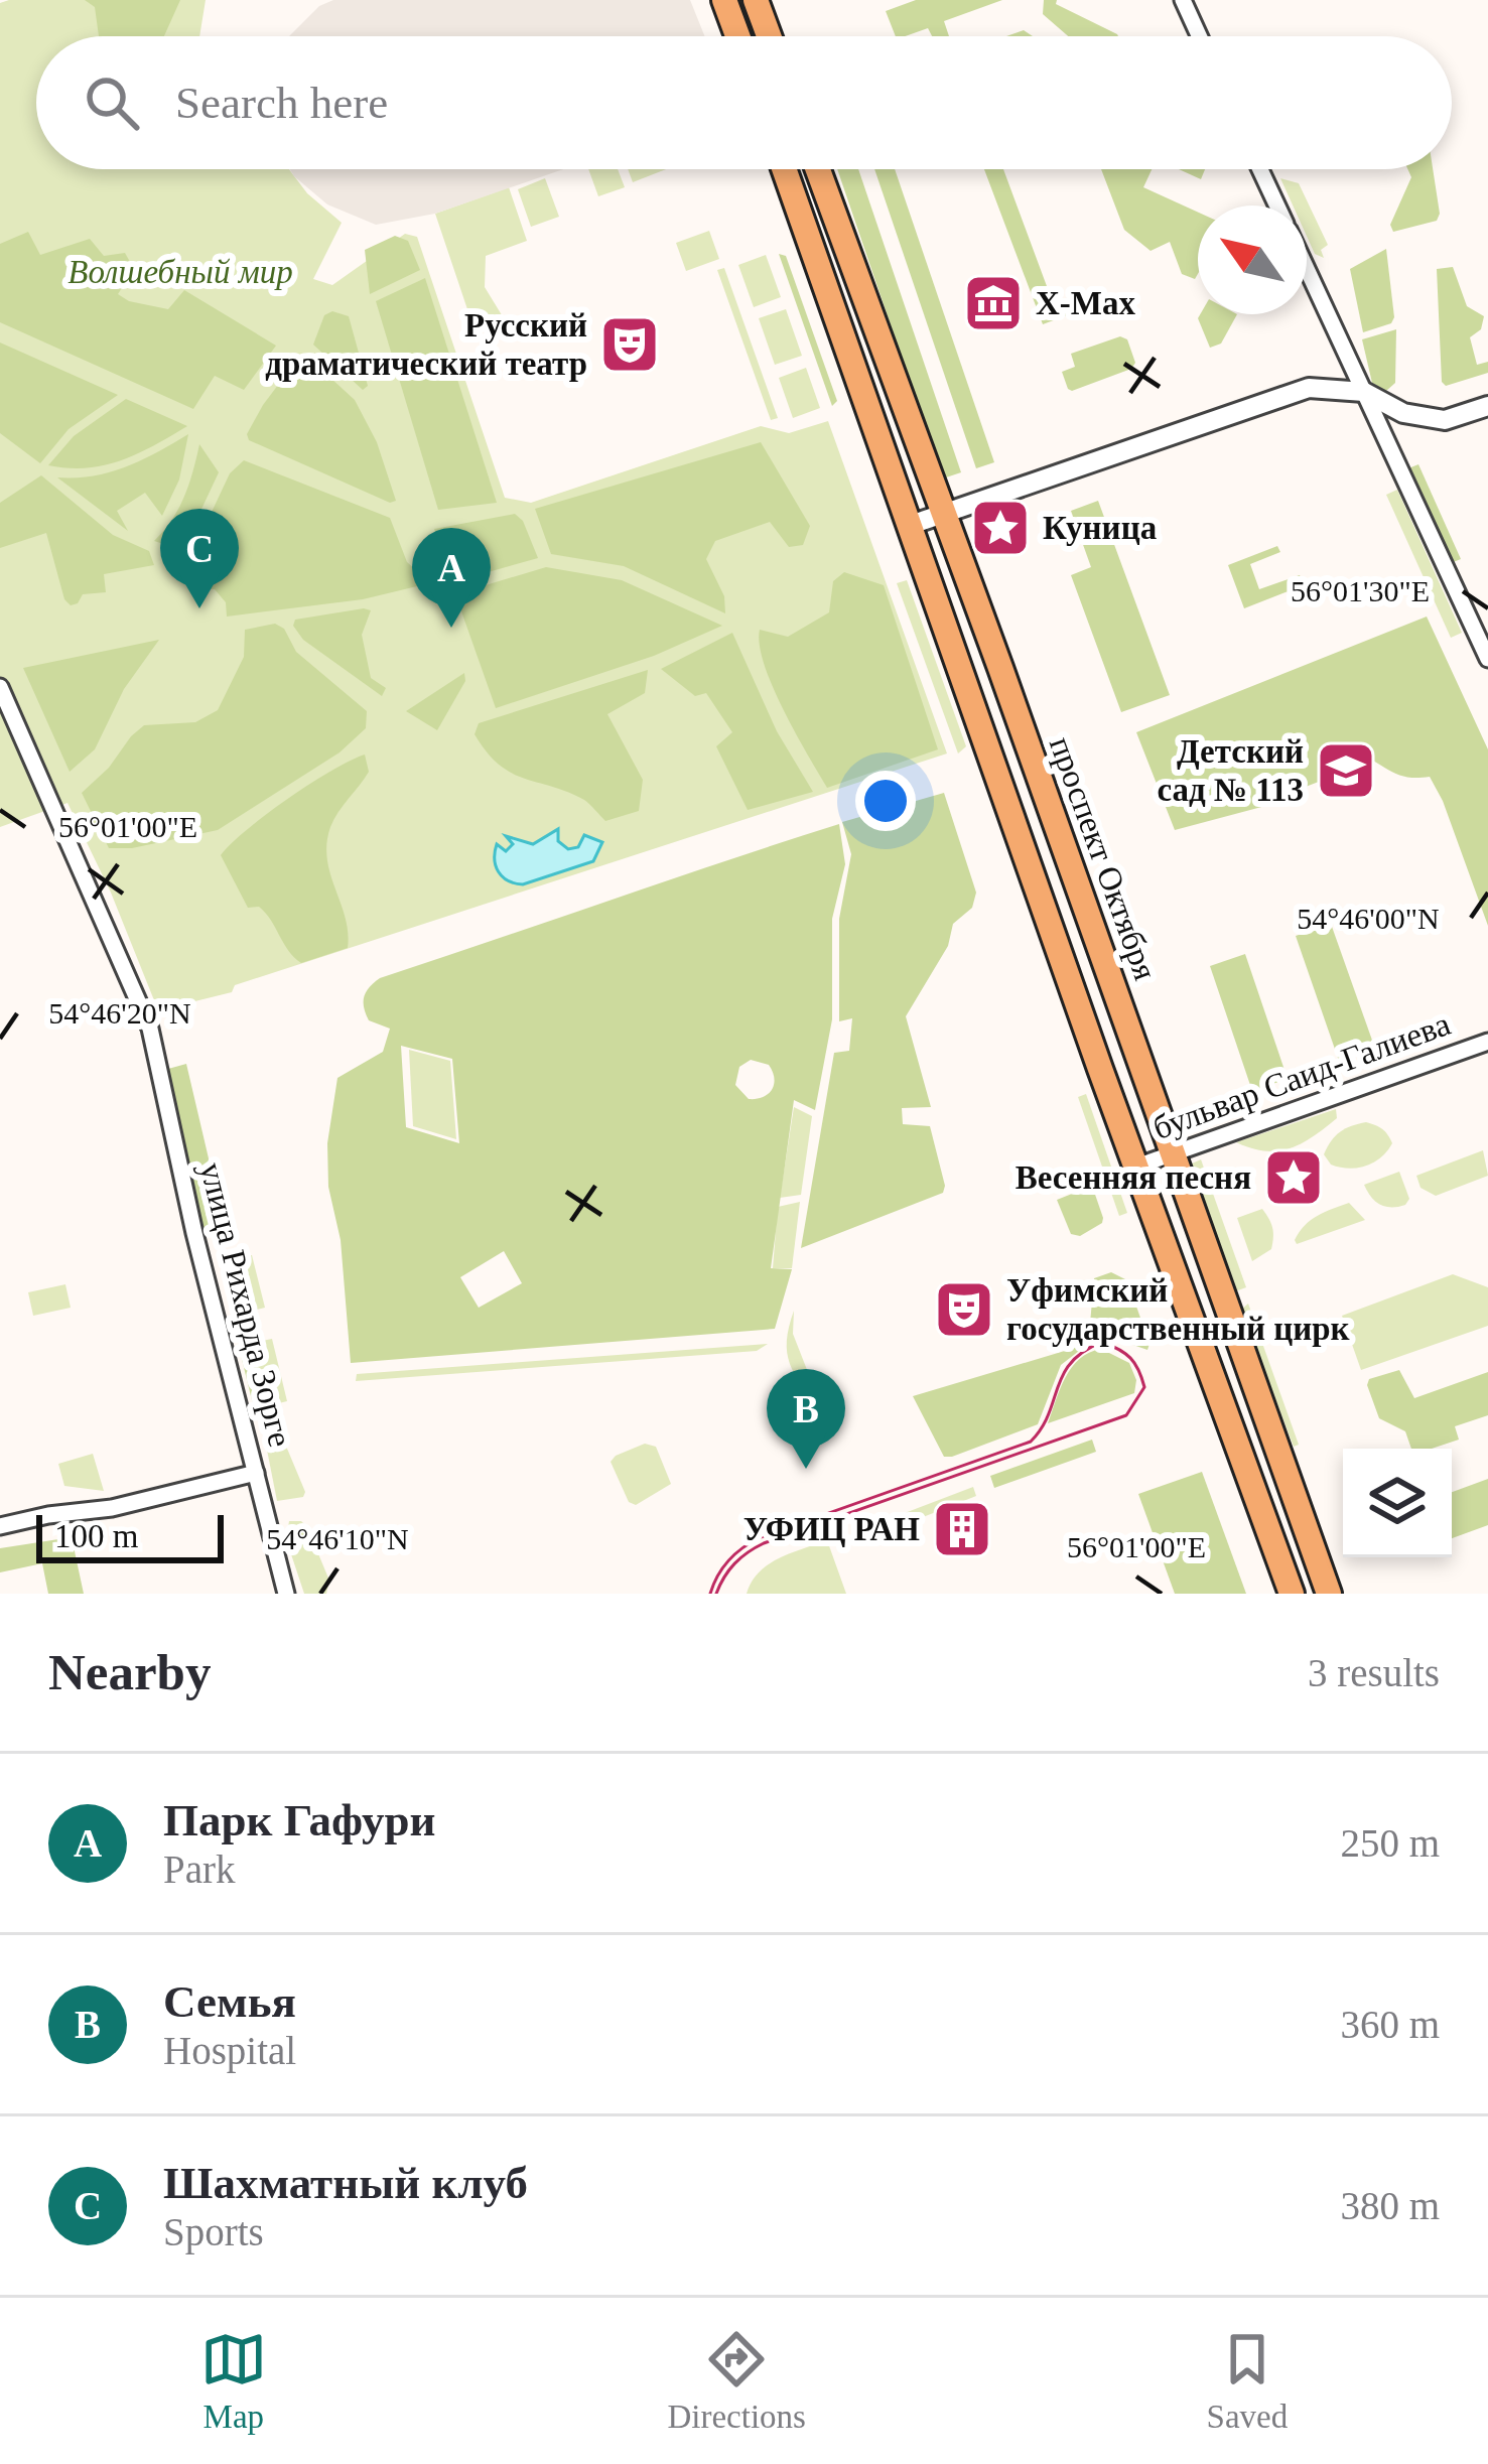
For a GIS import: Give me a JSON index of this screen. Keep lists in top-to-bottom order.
{
  "streets": {
    "main road": ["проспект Октября"],
    "street": ["бульвар Саид-Галиева", "улица Рихарда Зорге"]
  },
  "crossings": [
    ["проспект Октября", "бульвар Саид-Галиева"]
  ],
  "parks": ["Волшебный мир"],
  "places": {
    "museum": ["X-Max"],
    "theatre": ["Русский драматический театр", "Уфимский государственный цирк"],
    "place": ["Куница", "Весенняя песня"],
    "school or university": ["Детский сад № 113"],
    "building": ["УФИЦ РАН"]
  },
  "scale_bar": "100 m",
  "north": "top left",
  "page": {
    "search": "Search here",
    "pins": ["C", "A", "B"],
    "scale": "100 m",
    "heading": ["Nearby", "3 results"],
    "list": [
      {
        "mark": "A",
        "name": "Парк Гафури",
        "note": "Park",
        "value": "250 m"
      },
      {
        "mark": "B",
        "name": "Семья",
        "note": "Hospital",
        "value": "360 m"
      },
      {
        "mark": "C",
        "name": "Шахматный клуб",
        "note": "Sports",
        "value": "380 m"
      }
    ],
    "nav": ["Map", "Directions", "Saved"]
  },
  "coordinates": [
    "56°01'30\"E",
    "56°01'00\"E",
    "54°46'00\"N",
    "54°46'20\"N",
    "54°46'10\"N"
  ]
}
